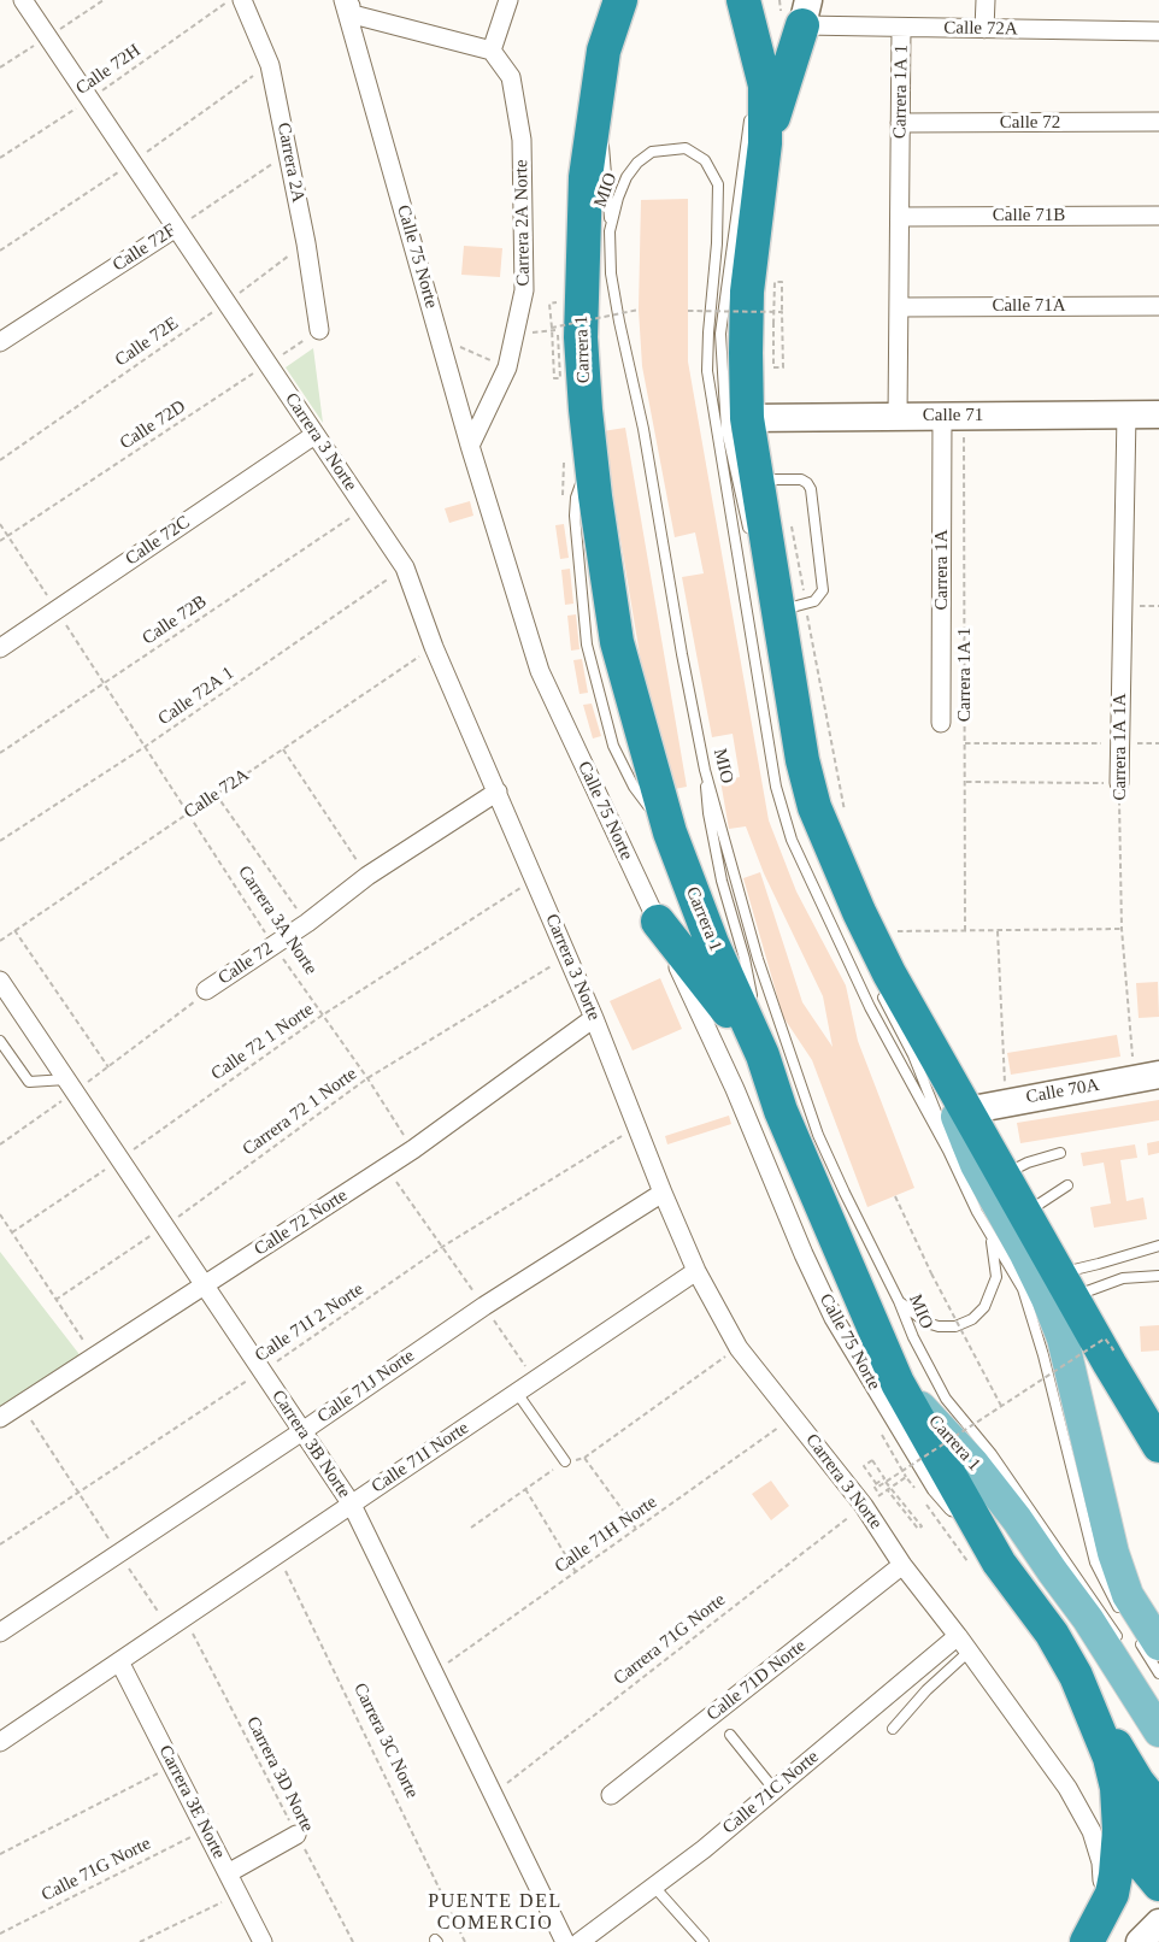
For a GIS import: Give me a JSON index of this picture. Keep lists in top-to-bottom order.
{
  "streets": {
    "highway": ["Carrera 1"],
    "street": [
      "Calle 72A",
      "Carrera 1A 1",
      "Calle 72",
      "Carrera 2A",
      "Calle 71B",
      "Carrera 2A Norte",
      "Calle 72F",
      "Calle 75 Norte",
      "Calle 71A",
      "Calle 71",
      "Carrera 3 Norte",
      "Calle 72C",
      "Carrera 1A",
      "Carrera 1A 1A",
      "Calle 70A",
      "Calle 72 Norte",
      "Calle 71J Norte",
      "Carrera 3B Norte",
      "Calle 71I Norte",
      "Calle 71D Norte",
      "Calle 71C Norte",
      "Carrera 3E Norte"
    ],
    "lane": ["MIO"],
    "path": [
      "Calle 72H",
      "Calle 72E",
      "Calle 72D",
      "Calle 72B",
      "Calle 72A 1",
      "Carrera 3A Norte",
      "Calle 72 1 Norte",
      "Carrera 72 1 Norte",
      "Calle 71I 2 Norte",
      "Calle 71H Norte",
      "Carrera 71G Norte",
      "Carrera 3C Norte",
      "Carrera 3D Norte",
      "Calle 71G Norte"
    ]
  },
  "crossings": [
    ["Calle 72A", "Carrera 1A 1"],
    ["Calle 72A", "Carrera 3 Norte"],
    ["Calle 72A", "Carrera 3A Norte"],
    ["Calle 72H", "Carrera 3 Norte"],
    ["Carrera 1A 1", "Calle 72"],
    ["Carrera 1A 1", "Calle 71B"],
    ["Carrera 1A 1", "Calle 71A"],
    ["Carrera 1A 1", "Calle 71"],
    ["Carrera 1A 1", "Carrera 1A"],
    ["Calle 72", "Carrera 3 Norte"],
    ["Calle 72", "Carrera 3A Norte"],
    ["Calle 72", "Carrera 3B Norte"],
    ["Carrera 2A", "Calle 72F"],
    ["Carrera 2A", "Calle 72E"],
    ["Carrera 2A", "Calle 72D"],
    ["MIO", "Carrera 1"],
    ["Carrera 2A Norte", "Calle 75 Norte"],
    ["Calle 72F", "Carrera 3 Norte"],
    ["Calle 72E", "Carrera 3 Norte"],
    ["Calle 71", "Carrera 1A"],
    ["Calle 71", "Carrera 1A 1A"],
    ["Calle 72D", "Carrera 3 Norte"],
    ["Calle 72D", "Carrera 3A Norte"],
    ["Carrera 3 Norte", "Calle 72C"],
    ["Carrera 3 Norte", "Calle 72B"],
    ["Carrera 3 Norte", "Calle 72A 1"],
    ["Carrera 3 Norte", "Calle 72 1 Norte"],
    ["Carrera 3 Norte", "Carrera 72 1 Norte"],
    ["Carrera 3 Norte", "Calle 72 Norte"],
    ["Carrera 3 Norte", "Calle 71I 2 Norte"],
    ["Carrera 3 Norte", "Calle 71J Norte"],
    ["Carrera 3 Norte", "Calle 71I Norte"],
    ["Carrera 3 Norte", "Calle 71H Norte"],
    ["Carrera 3 Norte", "Carrera 71G Norte"],
    ["Carrera 3 Norte", "Calle 71D Norte"],
    ["Carrera 3 Norte", "Calle 71C Norte"],
    ["Calle 72C", "Carrera 3A Norte"],
    ["Calle 72B", "Carrera 3A Norte"],
    ["Calle 72A 1", "Carrera 3A Norte"],
    ["Carrera 1A 1A", "Calle 70A"],
    ["Carrera 3A Norte", "Calle 72 1 Norte"],
    ["Carrera 3A Norte", "Carrera 72 1 Norte"],
    ["Carrera 3A Norte", "Calle 72 Norte"],
    ["Calle 72 1 Norte", "Carrera 3B Norte"],
    ["Carrera 72 1 Norte", "Carrera 3B Norte"],
    ["Calle 72 Norte", "Carrera 3B Norte"],
    ["Calle 71I 2 Norte", "Carrera 3B Norte"],
    ["Calle 71J Norte", "Carrera 3B Norte"],
    ["Carrera 3B Norte", "Calle 71I Norte"],
    ["Carrera 3B Norte", "Calle 71H Norte"],
    ["Carrera 3B Norte", "Carrera 71G Norte"],
    ["Calle 71I Norte", "Carrera 3C Norte"],
    ["Calle 71I Norte", "Carrera 3D Norte"],
    ["Calle 71I Norte", "Carrera 3E Norte"],
    ["Carrera 3E Norte", "Calle 71G Norte"]
  ],
  "districts": ["PUENTE DEL COMERCIO"]
}
